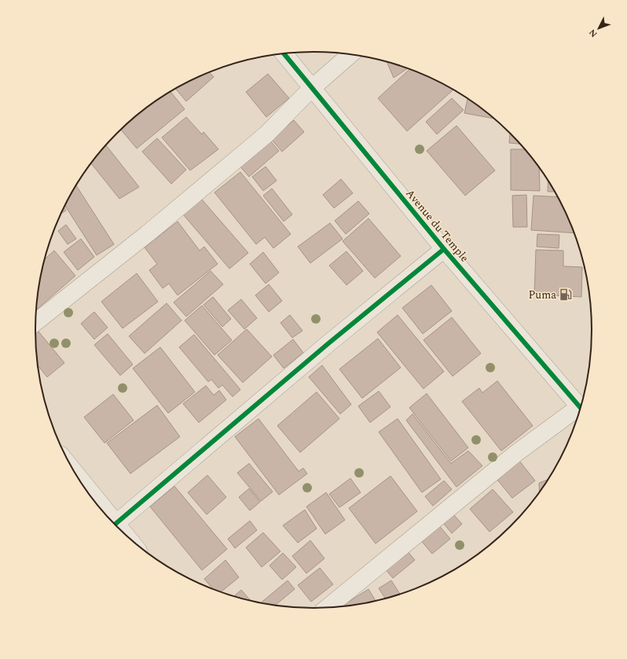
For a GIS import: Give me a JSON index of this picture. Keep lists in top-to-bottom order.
{
  "streets": {
    "street": ["Avenue du Temple"]
  },
  "places": {
    "fuel station": ["Puma"]
  },
  "north": "bottom left"
}
